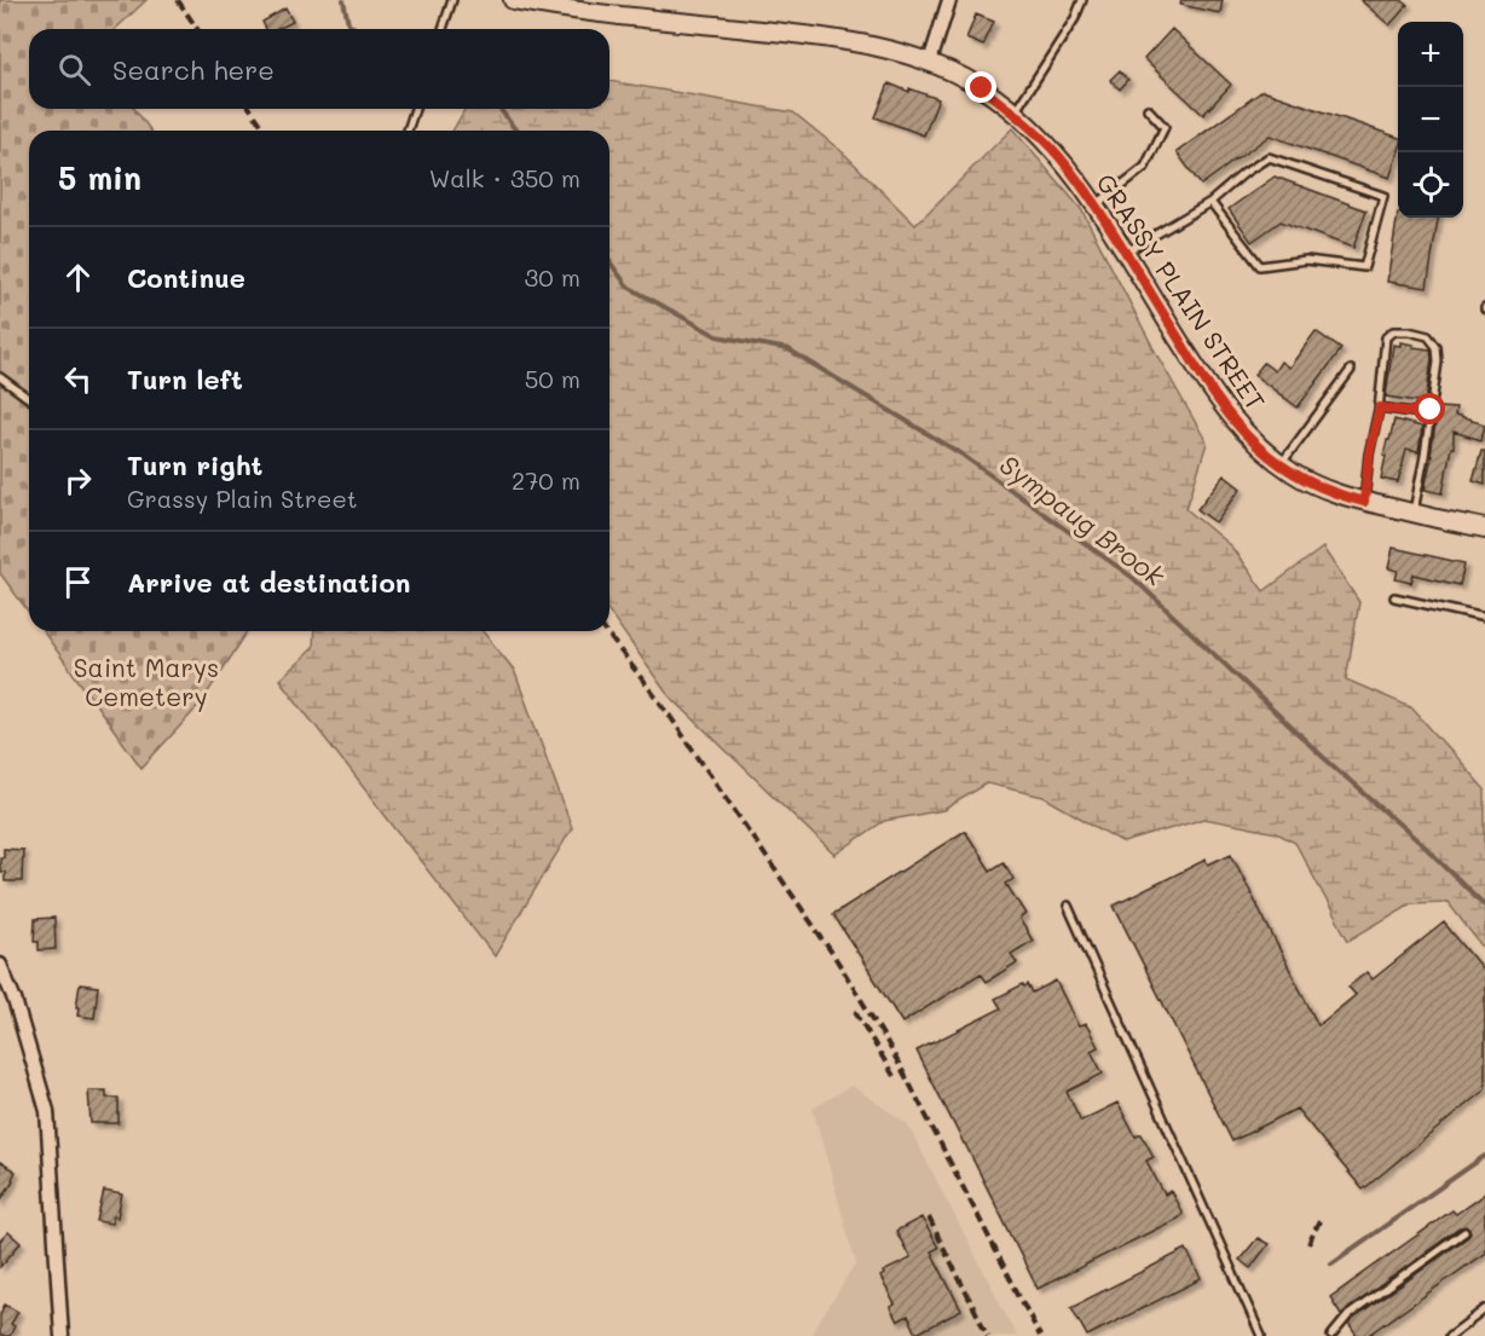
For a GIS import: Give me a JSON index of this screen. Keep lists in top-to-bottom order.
{
  "streets": {
    "main road": ["GRASSY PLAIN STREET"]
  },
  "water": ["Sympaug Brook"],
  "parks": ["Saint Marys Cemetery"],
  "page": {
    "map_buttons": ["+", "−"],
    "search": "Search here",
    "heading": ["5 min", "Walk · 350 m"],
    "list": [
      ["Continue", "30 m"],
      ["Turn left", "50 m"],
      ["Turn right", "Grassy Plain Street", "270 m"],
      "Arrive at destination"
    ]
  }
}
